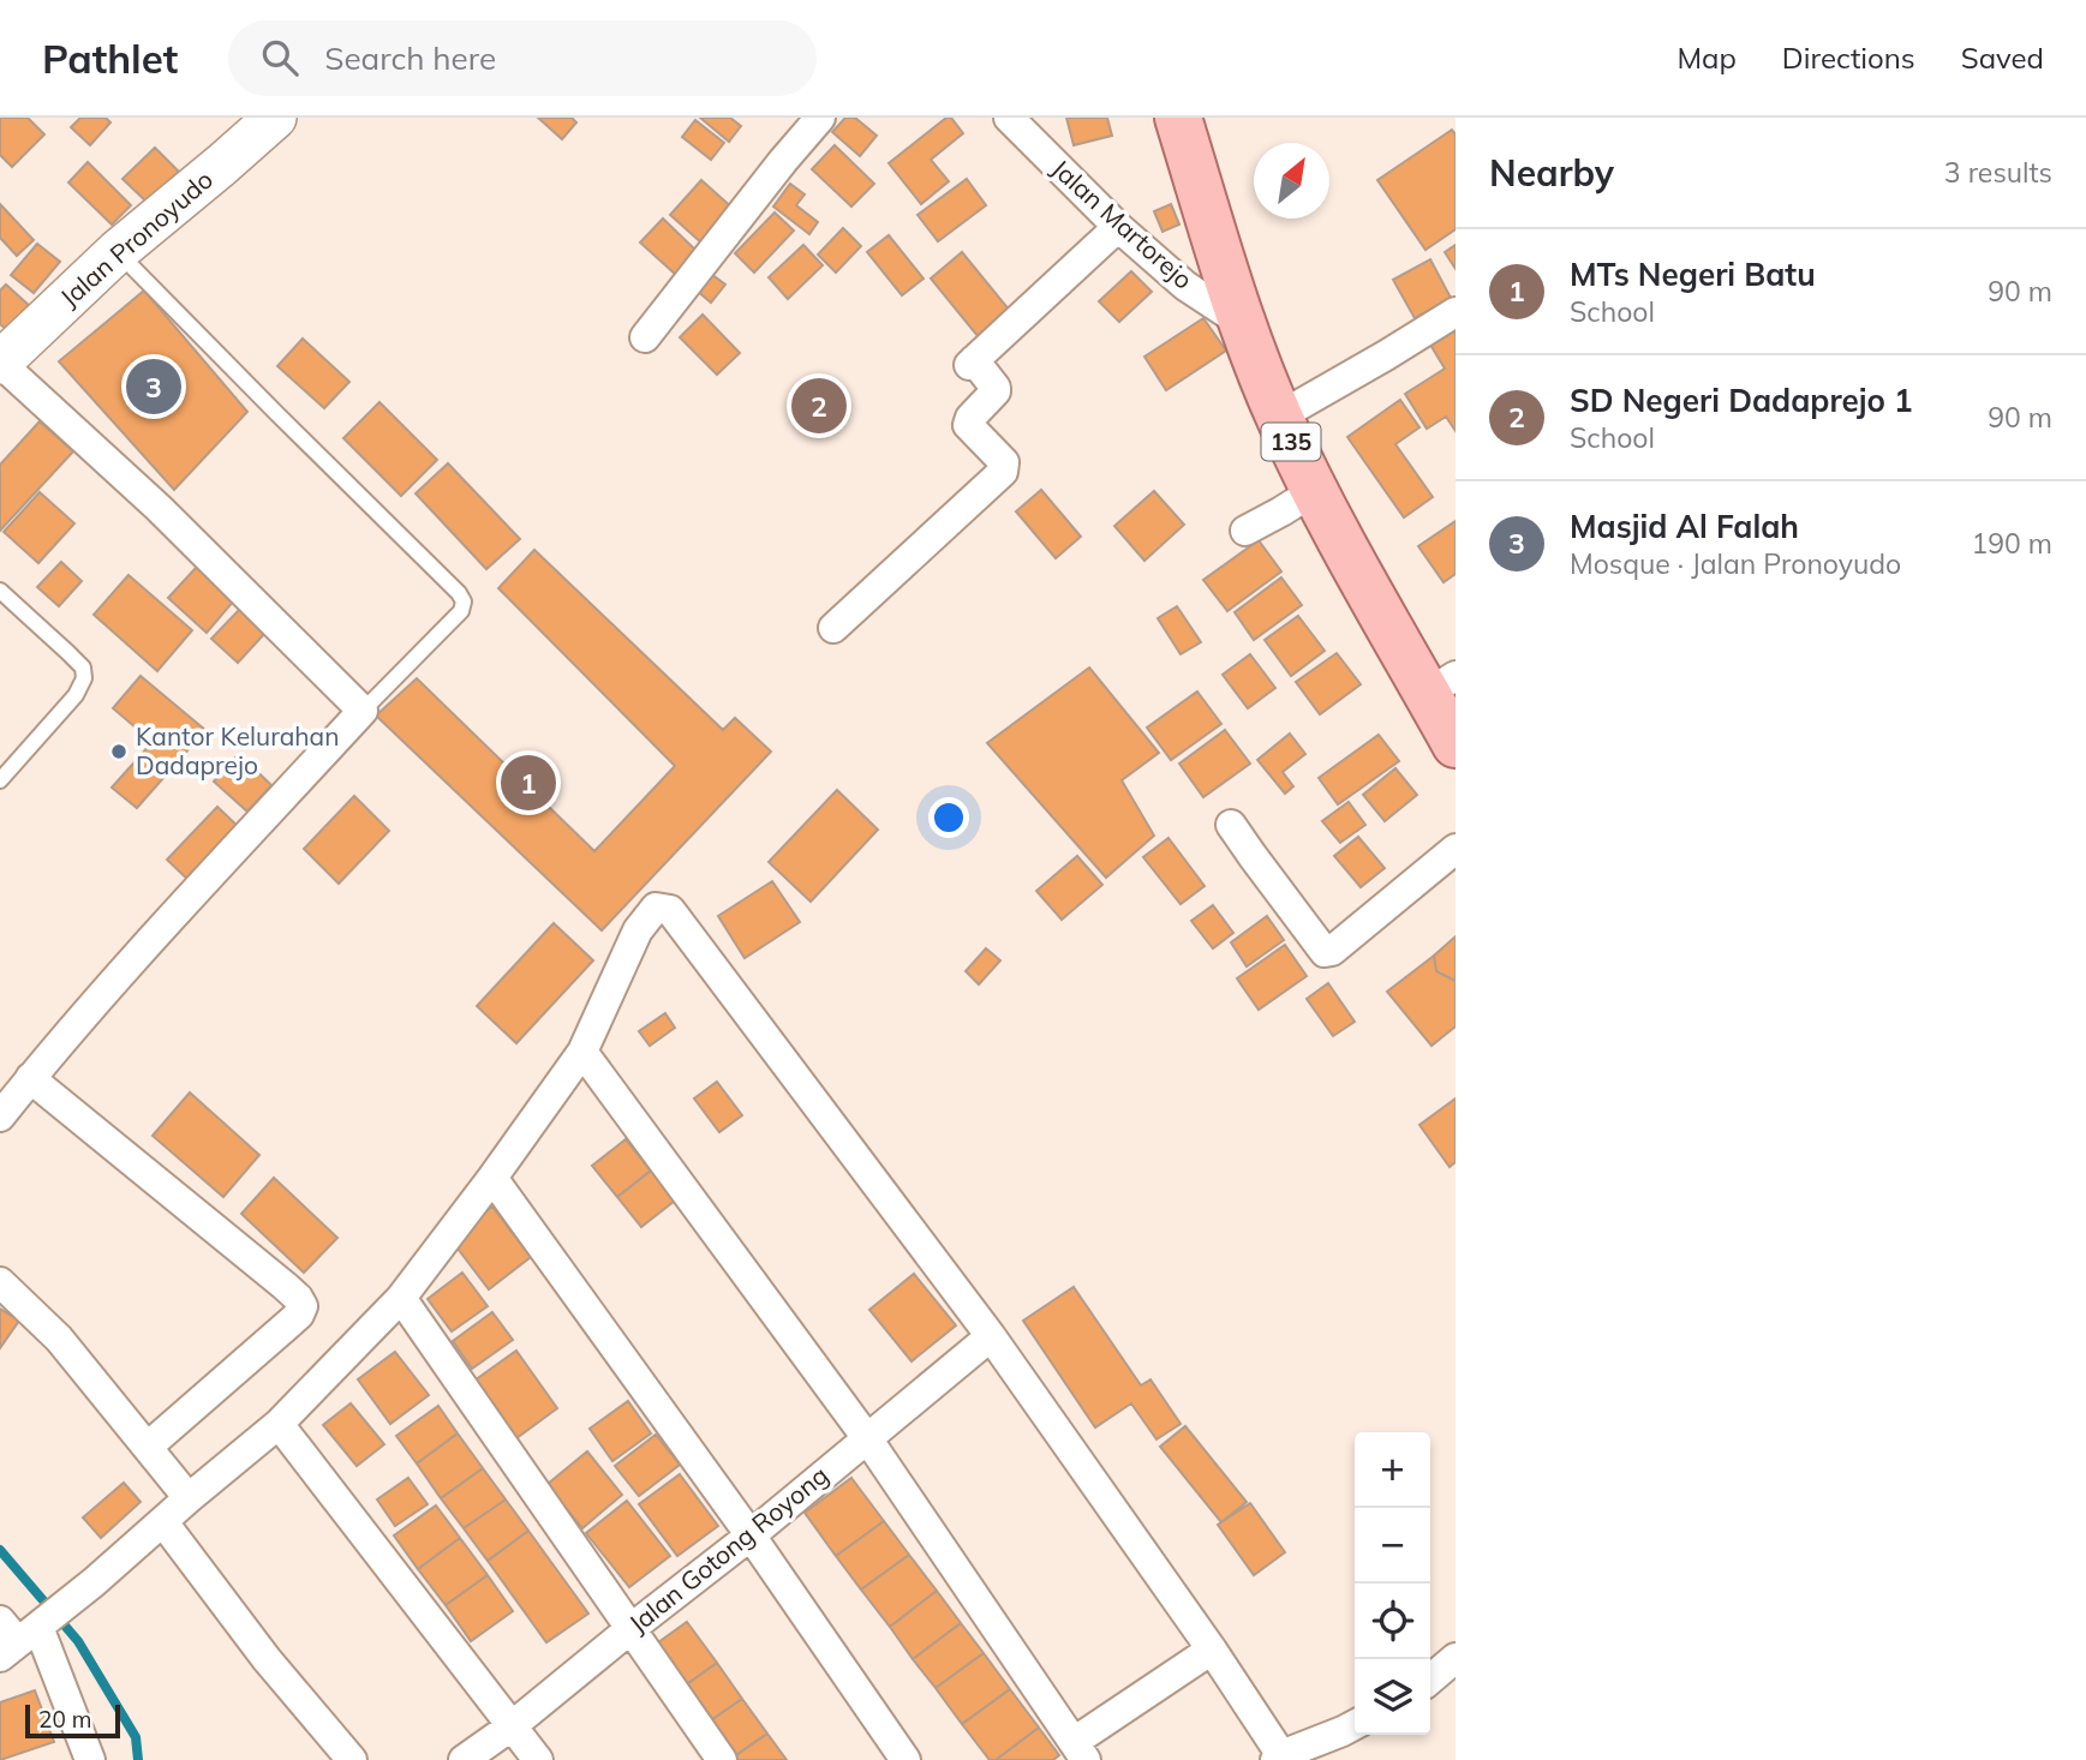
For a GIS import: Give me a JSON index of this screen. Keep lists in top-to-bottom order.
{
  "streets": {
    "main road": ["Jalan Pronoyudo", "135"],
    "street": ["Jalan Martorejo", "Jalan Gotong Royong"]
  },
  "crossings": [
    ["Jalan Martorejo", "135"]
  ],
  "places": ["Kantor Kelurahan Dadaprejo"],
  "scale_bar": "20 m",
  "north": "top right",
  "page": {
    "header": "Pathlet",
    "search": "Search here",
    "nav": ["Map", "Directions", "Saved"],
    "heading": ["Nearby", "3 results"],
    "list": [
      {
        "mark": "1",
        "name": "MTs Negeri Batu",
        "note": "School",
        "value": "90 m"
      },
      {
        "mark": "2",
        "name": "SD Negeri Dadaprejo 1",
        "note": "School",
        "value": "90 m"
      },
      {
        "mark": "3",
        "name": "Masjid Al Falah",
        "note": "Mosque · Jalan Pronoyudo",
        "value": "190 m"
      }
    ],
    "pins": ["3", "2", "1"],
    "map_buttons": ["+", "−"],
    "scale": "20 m"
  }
}
